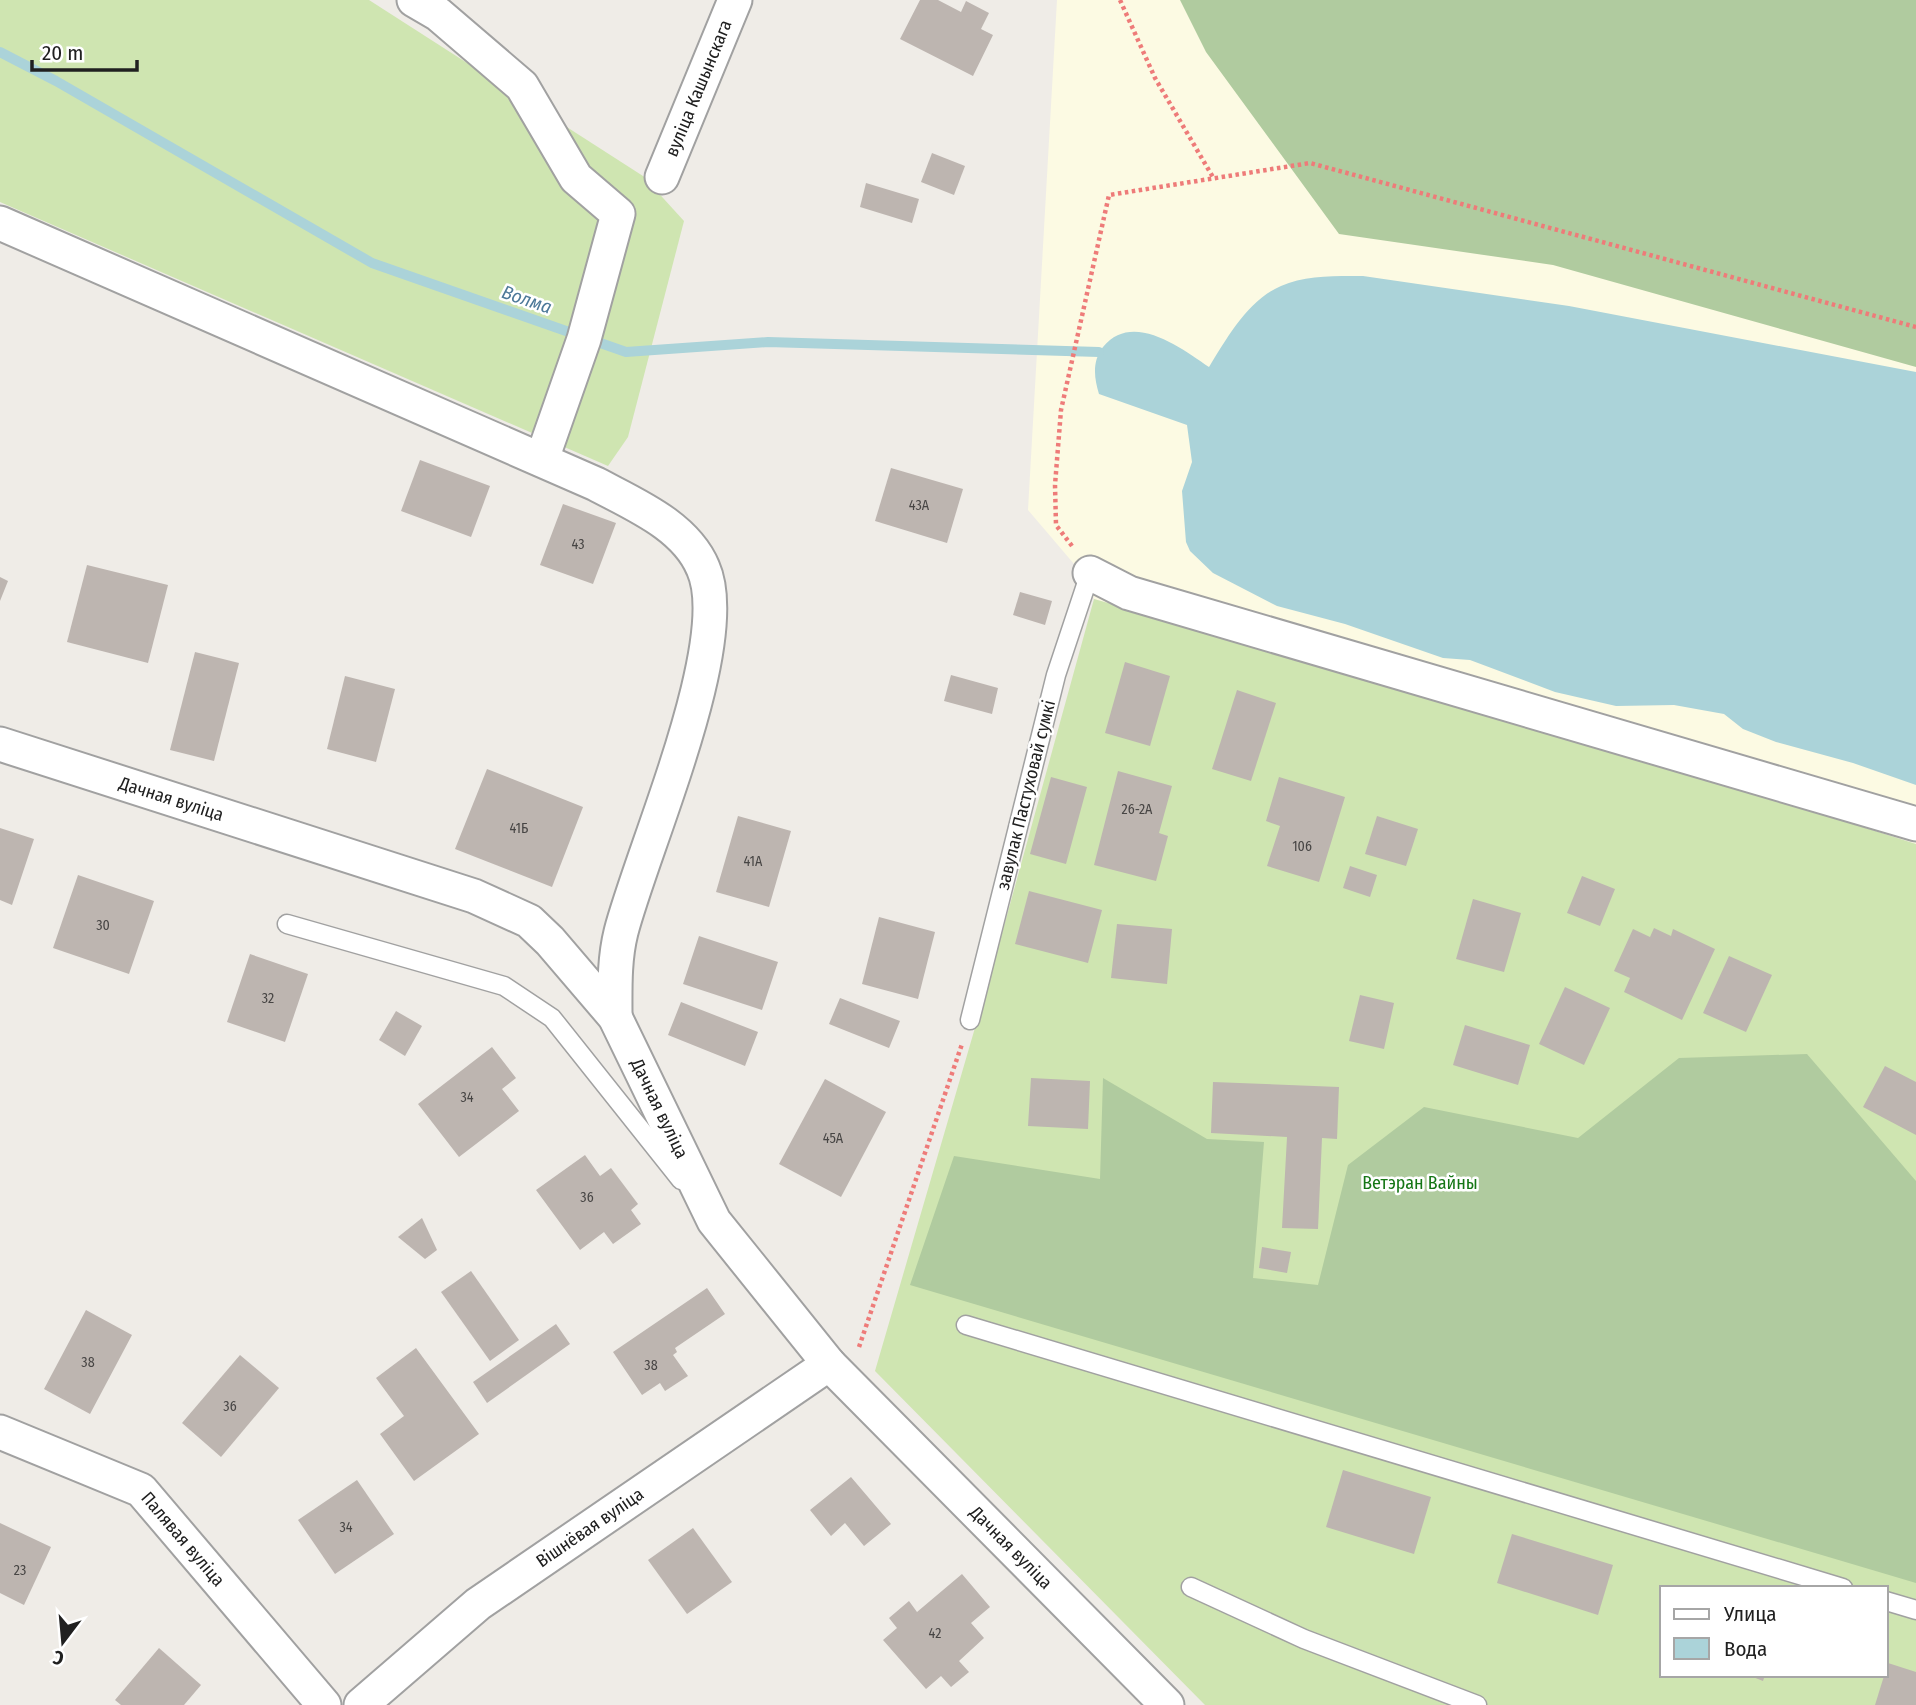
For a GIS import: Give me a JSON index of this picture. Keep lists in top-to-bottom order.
{
  "streets": {
    "street": [
      "вуліца Кашынскага",
      "Дачная вуліца",
      "Вішнёвая вуліца",
      "Палявая вуліца"
    ],
    "lane": ["завулак Пастуховай сумкі"]
  },
  "crossings": [
    ["Дачная вуліца", "Вішнёвая вуліца"]
  ],
  "water": ["Волма"],
  "parks": ["Ветэран Вайны"],
  "house_numbers": [
    "43А",
    "43",
    "26-2А",
    "41Б",
    "106",
    "41А",
    "30",
    "32",
    "34",
    "45А",
    "36",
    "38",
    "38",
    "36",
    "34",
    "23",
    "42"
  ],
  "legend": ["Улица", "Вода"],
  "scale_bar": "20 m",
  "north": "bottom"
}
